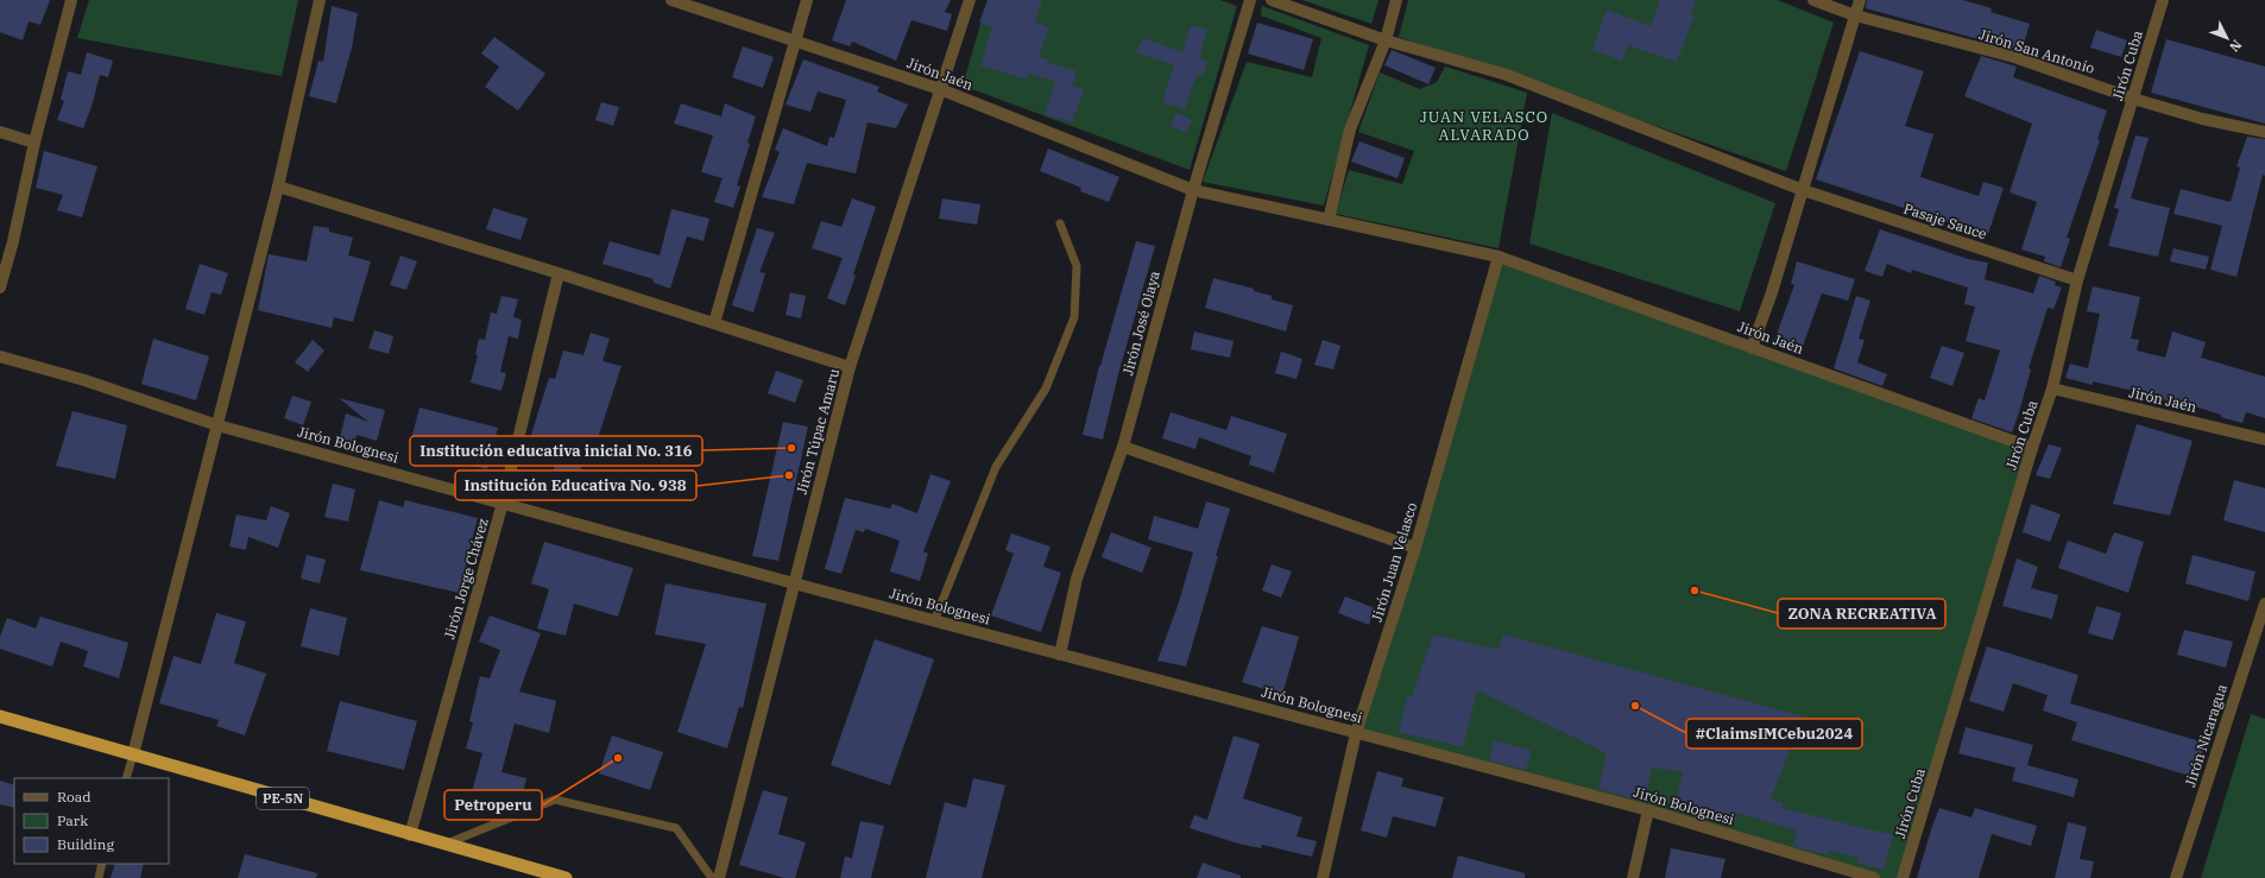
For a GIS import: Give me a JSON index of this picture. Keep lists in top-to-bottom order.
{
  "streets": {
    "highway": ["PE-5N"],
    "street": [
      "Jirón San Antonio",
      "Jirón Cuba",
      "Jirón Jaén",
      "Pasaje Sauce",
      "Jirón José Olaya",
      "Jirón Túpac Amaru",
      "Jirón Bolognesi",
      "Jirón Juan Velasco",
      "Jirón Jorge Chávez",
      "Jirón Nicaragua"
    ]
  },
  "crossings": [
    ["Jirón San Antonio", "Jirón Cuba"],
    ["Jirón Cuba", "Jirón Jaén"],
    ["Jirón Cuba", "Pasaje Sauce"],
    ["Jirón Jaén", "Jirón José Olaya"],
    ["Jirón Jaén", "Jirón Túpac Amaru"],
    ["Jirón Jaén", "Jirón Juan Velasco"],
    ["Jirón José Olaya", "Jirón Bolognesi"],
    ["Jirón Túpac Amaru", "Jirón Bolognesi"],
    ["Jirón Bolognesi", "Jirón Juan Velasco"],
    ["Jirón Bolognesi", "Jirón Jorge Chávez"],
    ["Jirón Jorge Chávez", "PE-5N"]
  ],
  "districts": ["JUAN VELASCO ALVARADO"],
  "places": [
    "Institución educativa inicial No. 316",
    "Institución Educativa No. 938",
    "ZONA RECREATIVA",
    "#ClaimsIMCebu2024",
    "Petroperu"
  ],
  "legend": ["Road", "Park", "Building"],
  "north": "bottom right"
}
